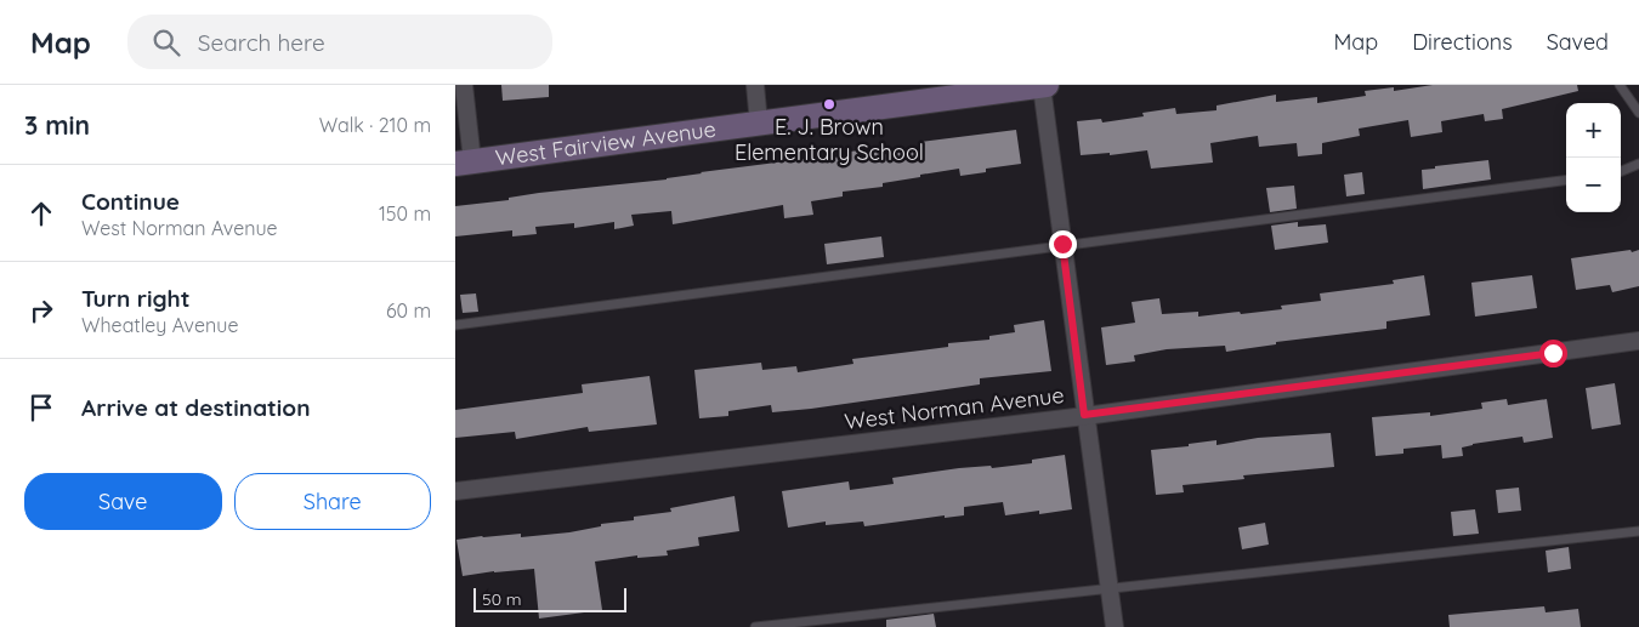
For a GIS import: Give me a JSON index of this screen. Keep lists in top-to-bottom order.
{
  "streets": {
    "street": ["West Fairview Avenue", "West Norman Avenue"]
  },
  "places": ["E. J. Brown Elementary School"],
  "scale_bar": "50 m",
  "page": {
    "header": "Map",
    "search": "Search here",
    "nav": ["Map", "Directions", "Saved"],
    "heading": ["3 min", "Walk · 210 m"],
    "map_buttons": ["+", "−"],
    "list": [
      ["Continue", "West Norman Avenue", "150 m"],
      ["Turn right", "Wheatley Avenue", "60 m"],
      "Arrive at destination"
    ],
    "buttons": ["Save", "Share"],
    "scale": "50 m"
  }
}
